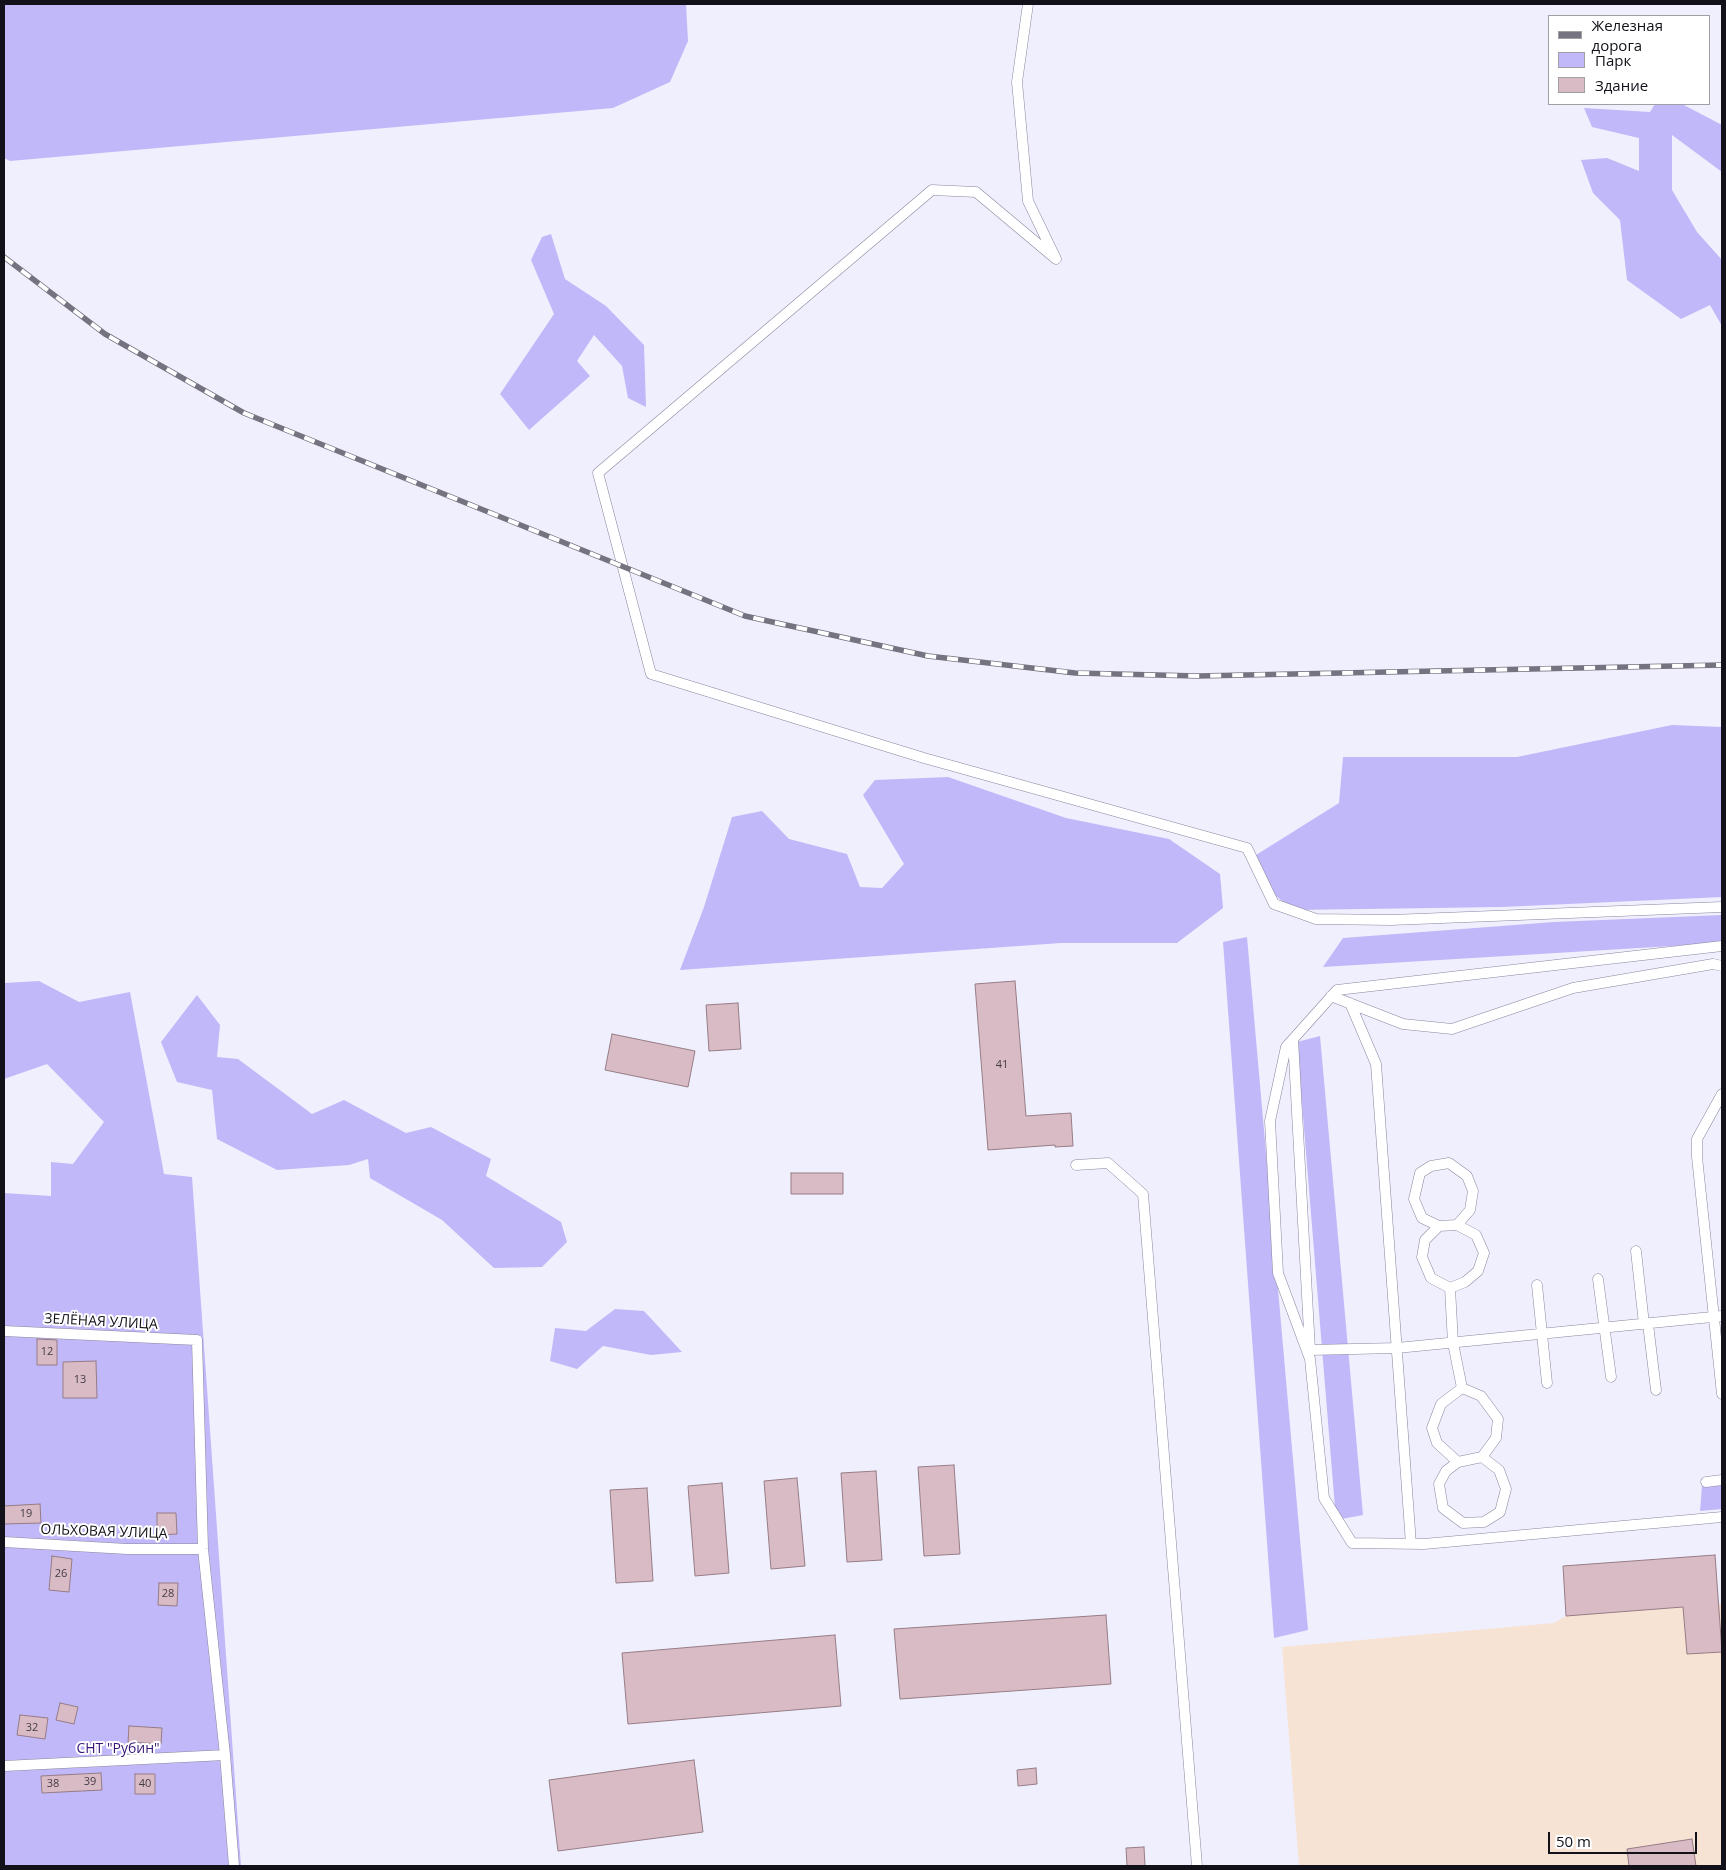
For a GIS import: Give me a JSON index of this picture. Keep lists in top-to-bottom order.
{
  "streets": {
    "lane": ["ЗЕЛЁНАЯ УЛИЦА", "ОЛЬХОВАЯ УЛИЦА"]
  },
  "crossings": [
    ["ЗЕЛЁНАЯ УЛИЦА", "ОЛЬХОВАЯ УЛИЦА"]
  ],
  "parks": ["СНТ \"Рубин\""],
  "house_numbers": [
    "41",
    "12",
    "13",
    "19",
    "26",
    "28",
    "32",
    "39",
    "38",
    "40"
  ],
  "legend": ["Железная дорога", "Парк", "Здание"],
  "scale_bar": "50 m"
}
